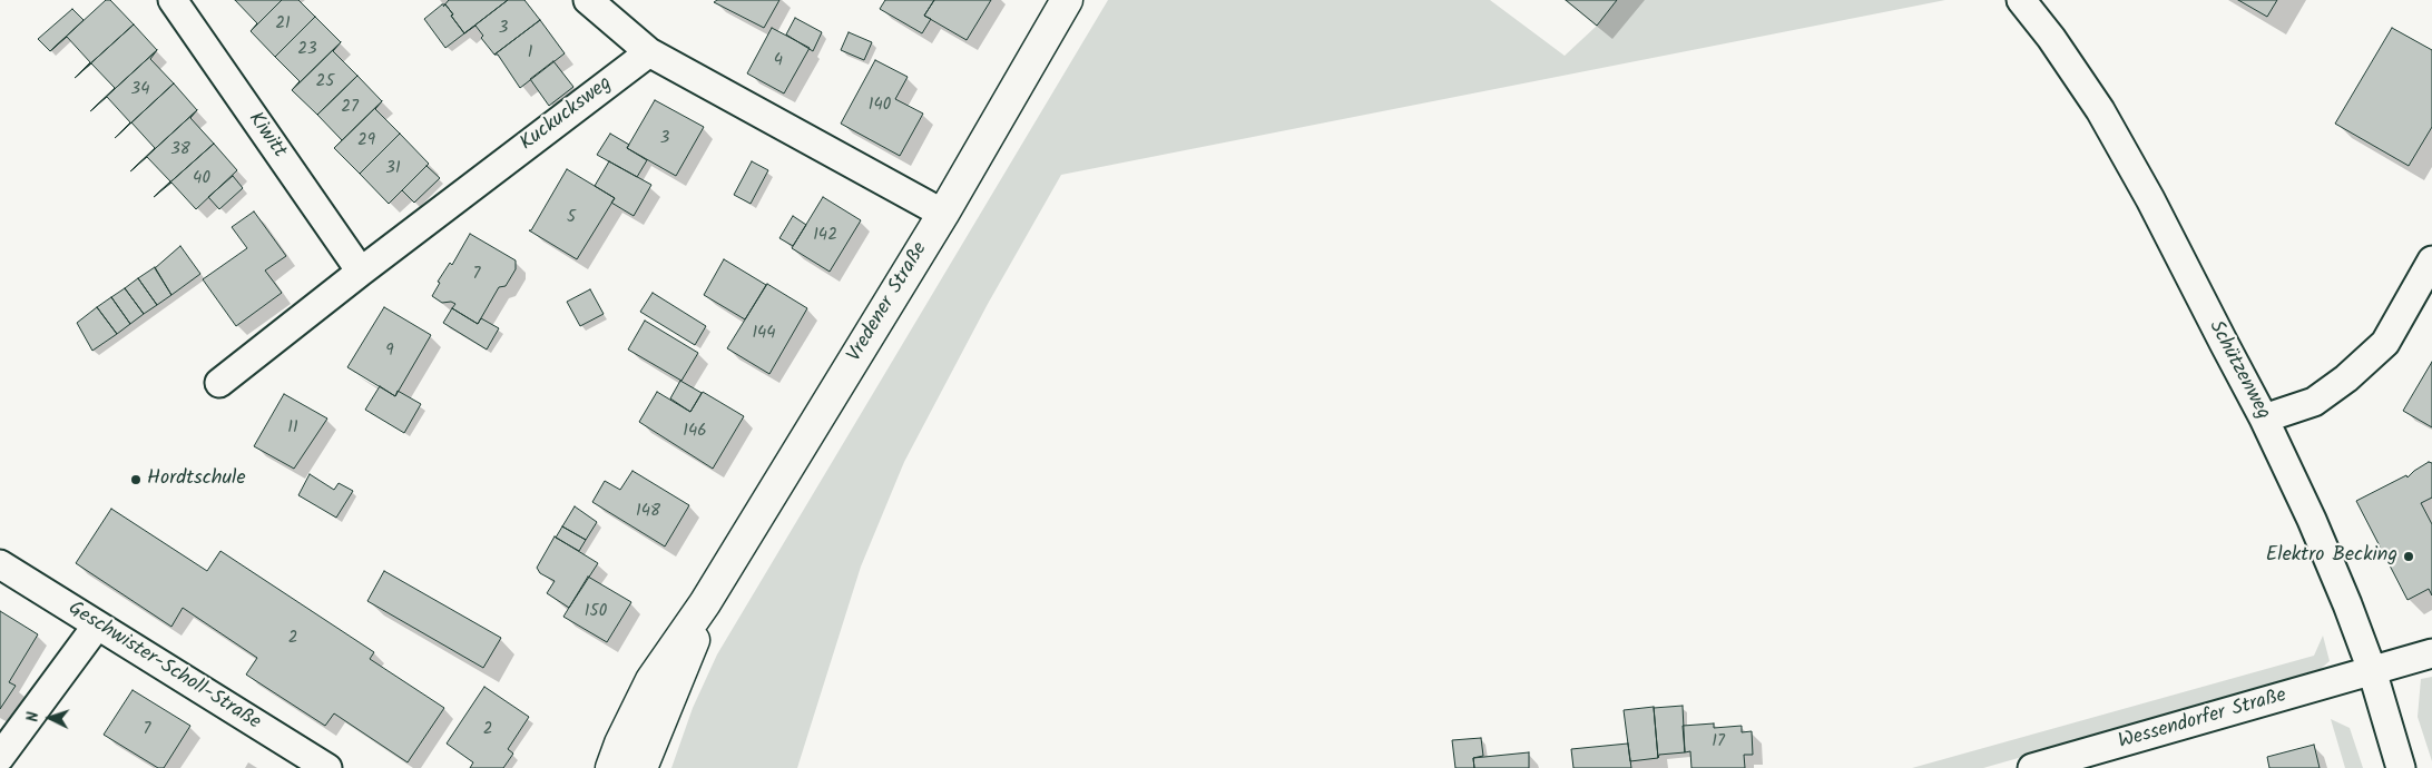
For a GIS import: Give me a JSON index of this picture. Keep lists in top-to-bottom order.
{
  "streets": {
    "street": [
      "Kuckucksweg",
      "Kiwitt",
      "Vredener Straße",
      "Schützenweg",
      "Geschwister-Scholl-Straße",
      "Wessendorfer Straße"
    ]
  },
  "crossings": [
    ["Kuckucksweg", "Kiwitt"],
    ["Schützenweg", "Wessendorfer Straße"]
  ],
  "places": ["Hordtschule", "Elektro Becking"],
  "house_numbers": [
    "21",
    "3",
    "23",
    "1",
    "4",
    "25",
    "34",
    "140",
    "27",
    "3",
    "29",
    "38",
    "31",
    "40",
    "5",
    "142",
    "7",
    "144",
    "9",
    "11",
    "146",
    "148",
    "150",
    "2",
    "7",
    "2",
    "17"
  ],
  "north": "left"
}
